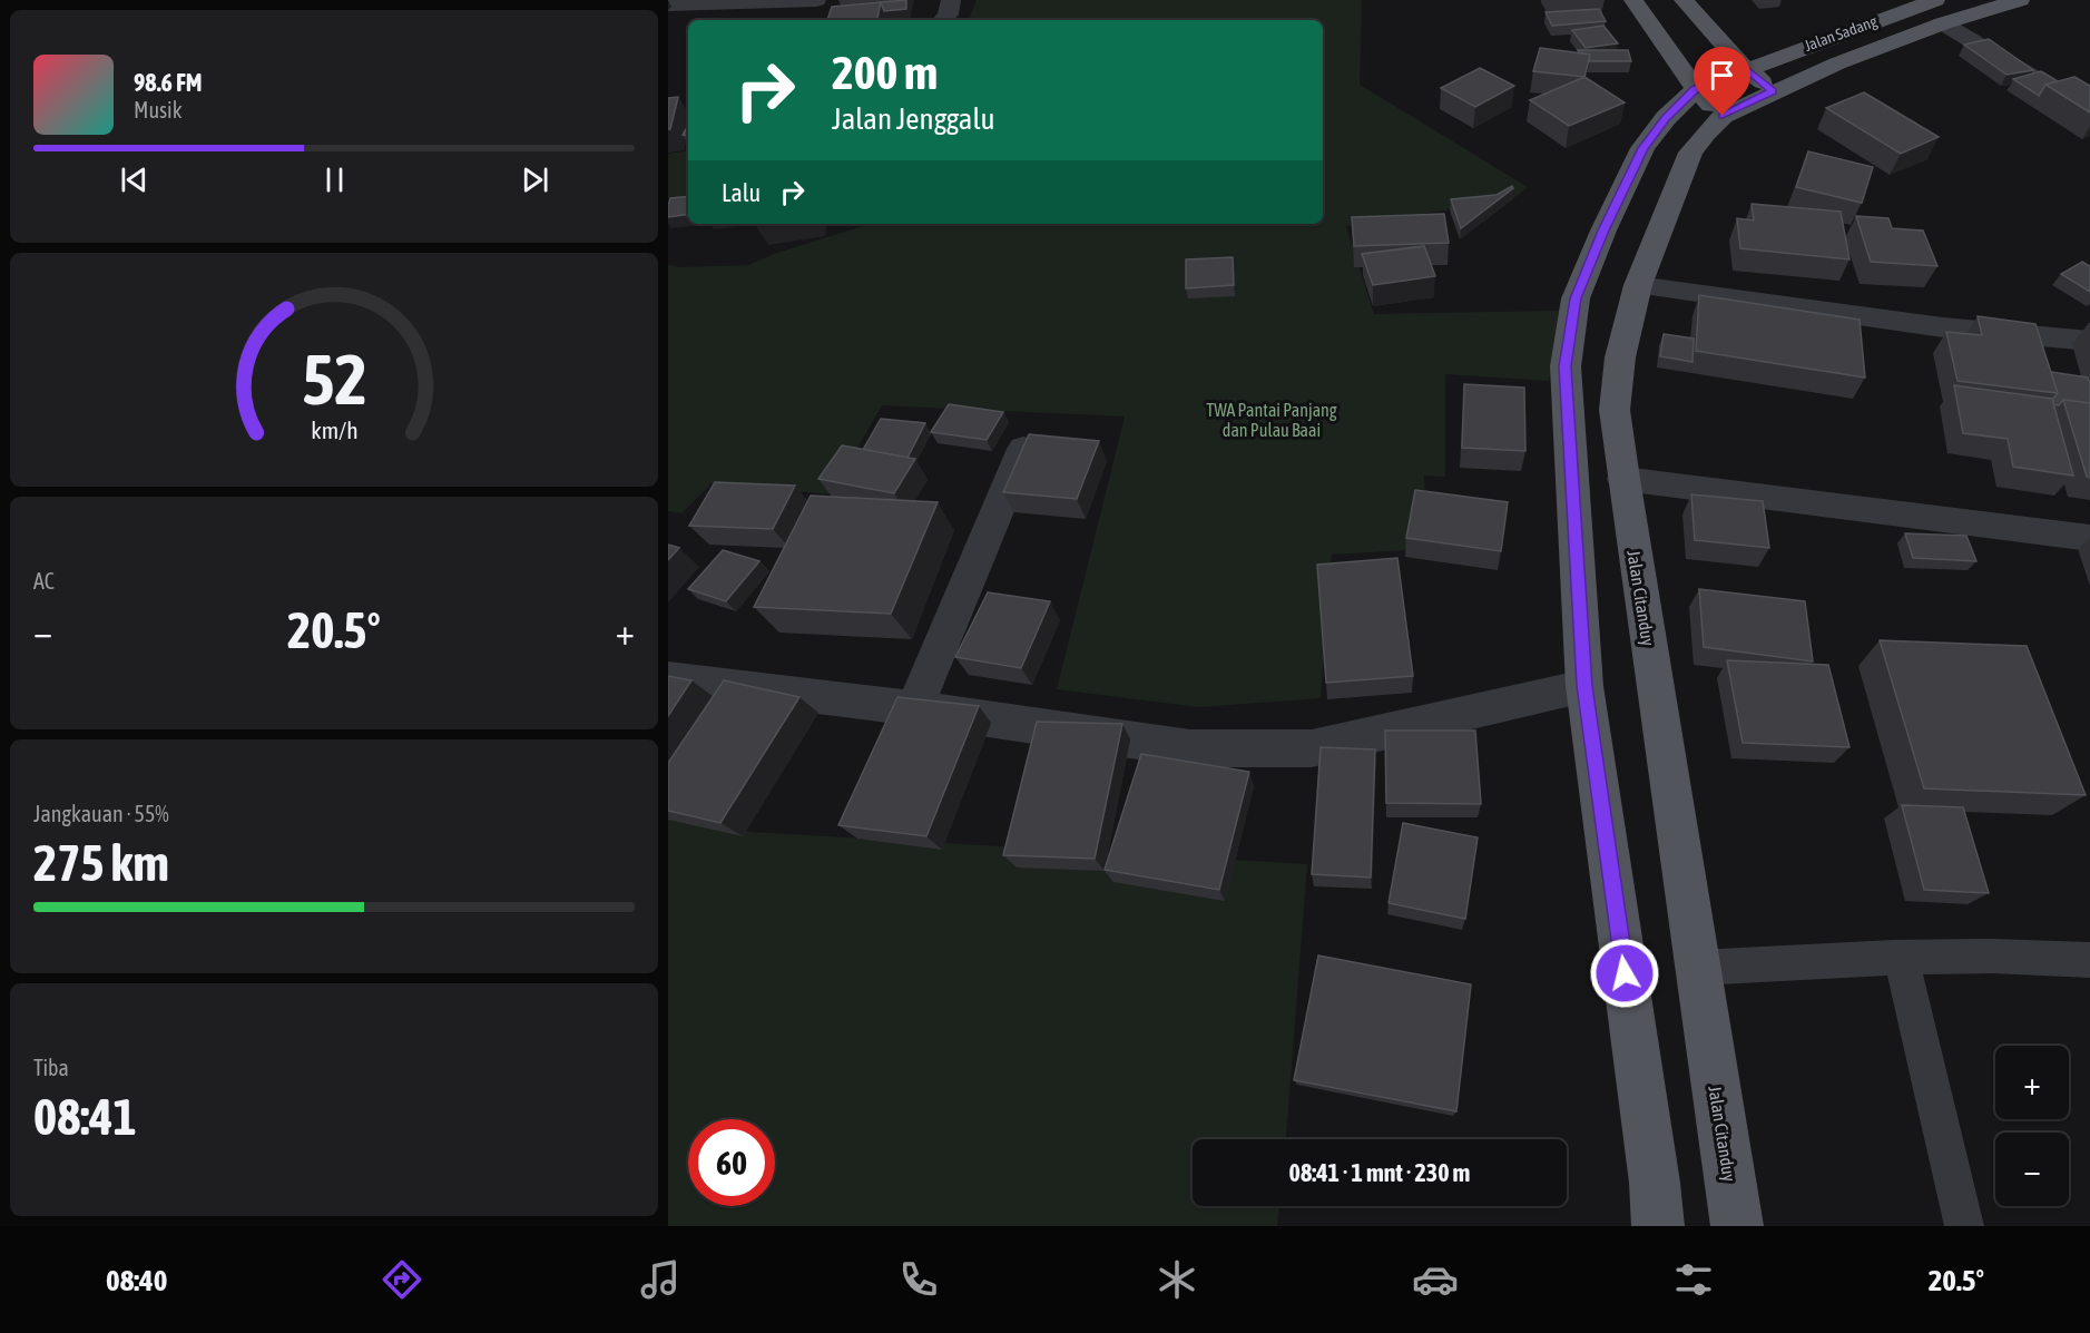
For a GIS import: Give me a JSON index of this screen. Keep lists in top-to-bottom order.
{
  "streets": {
    "main road": ["Jalan Sadang", "Jalan Citanduy"]
  },
  "crossings": [
    ["Jalan Sadang", "Jalan Citanduy"]
  ],
  "parks": ["TWA Pantai Panjang dan Pulau Baai"],
  "page": {
    "turn": ["200 m", "Jalan Jenggalu"],
    "song": ["98.6 FM", "Musik"],
    "then": "Lalu",
    "tile": [
      "AC",
      ["Jangkauan · 55%", "275 km"],
      ["Tiba", "08:41"]
    ],
    "heat": ["−", "20.5°", "+"],
    "map_buttons": ["+", "−"],
    "limit": "60",
    "trip": "08:41 · 1 mnt · 230 m",
    "tabs": ["08:40", "20.5°"],
    "gauge": ["52", "km/h"]
  }
}
